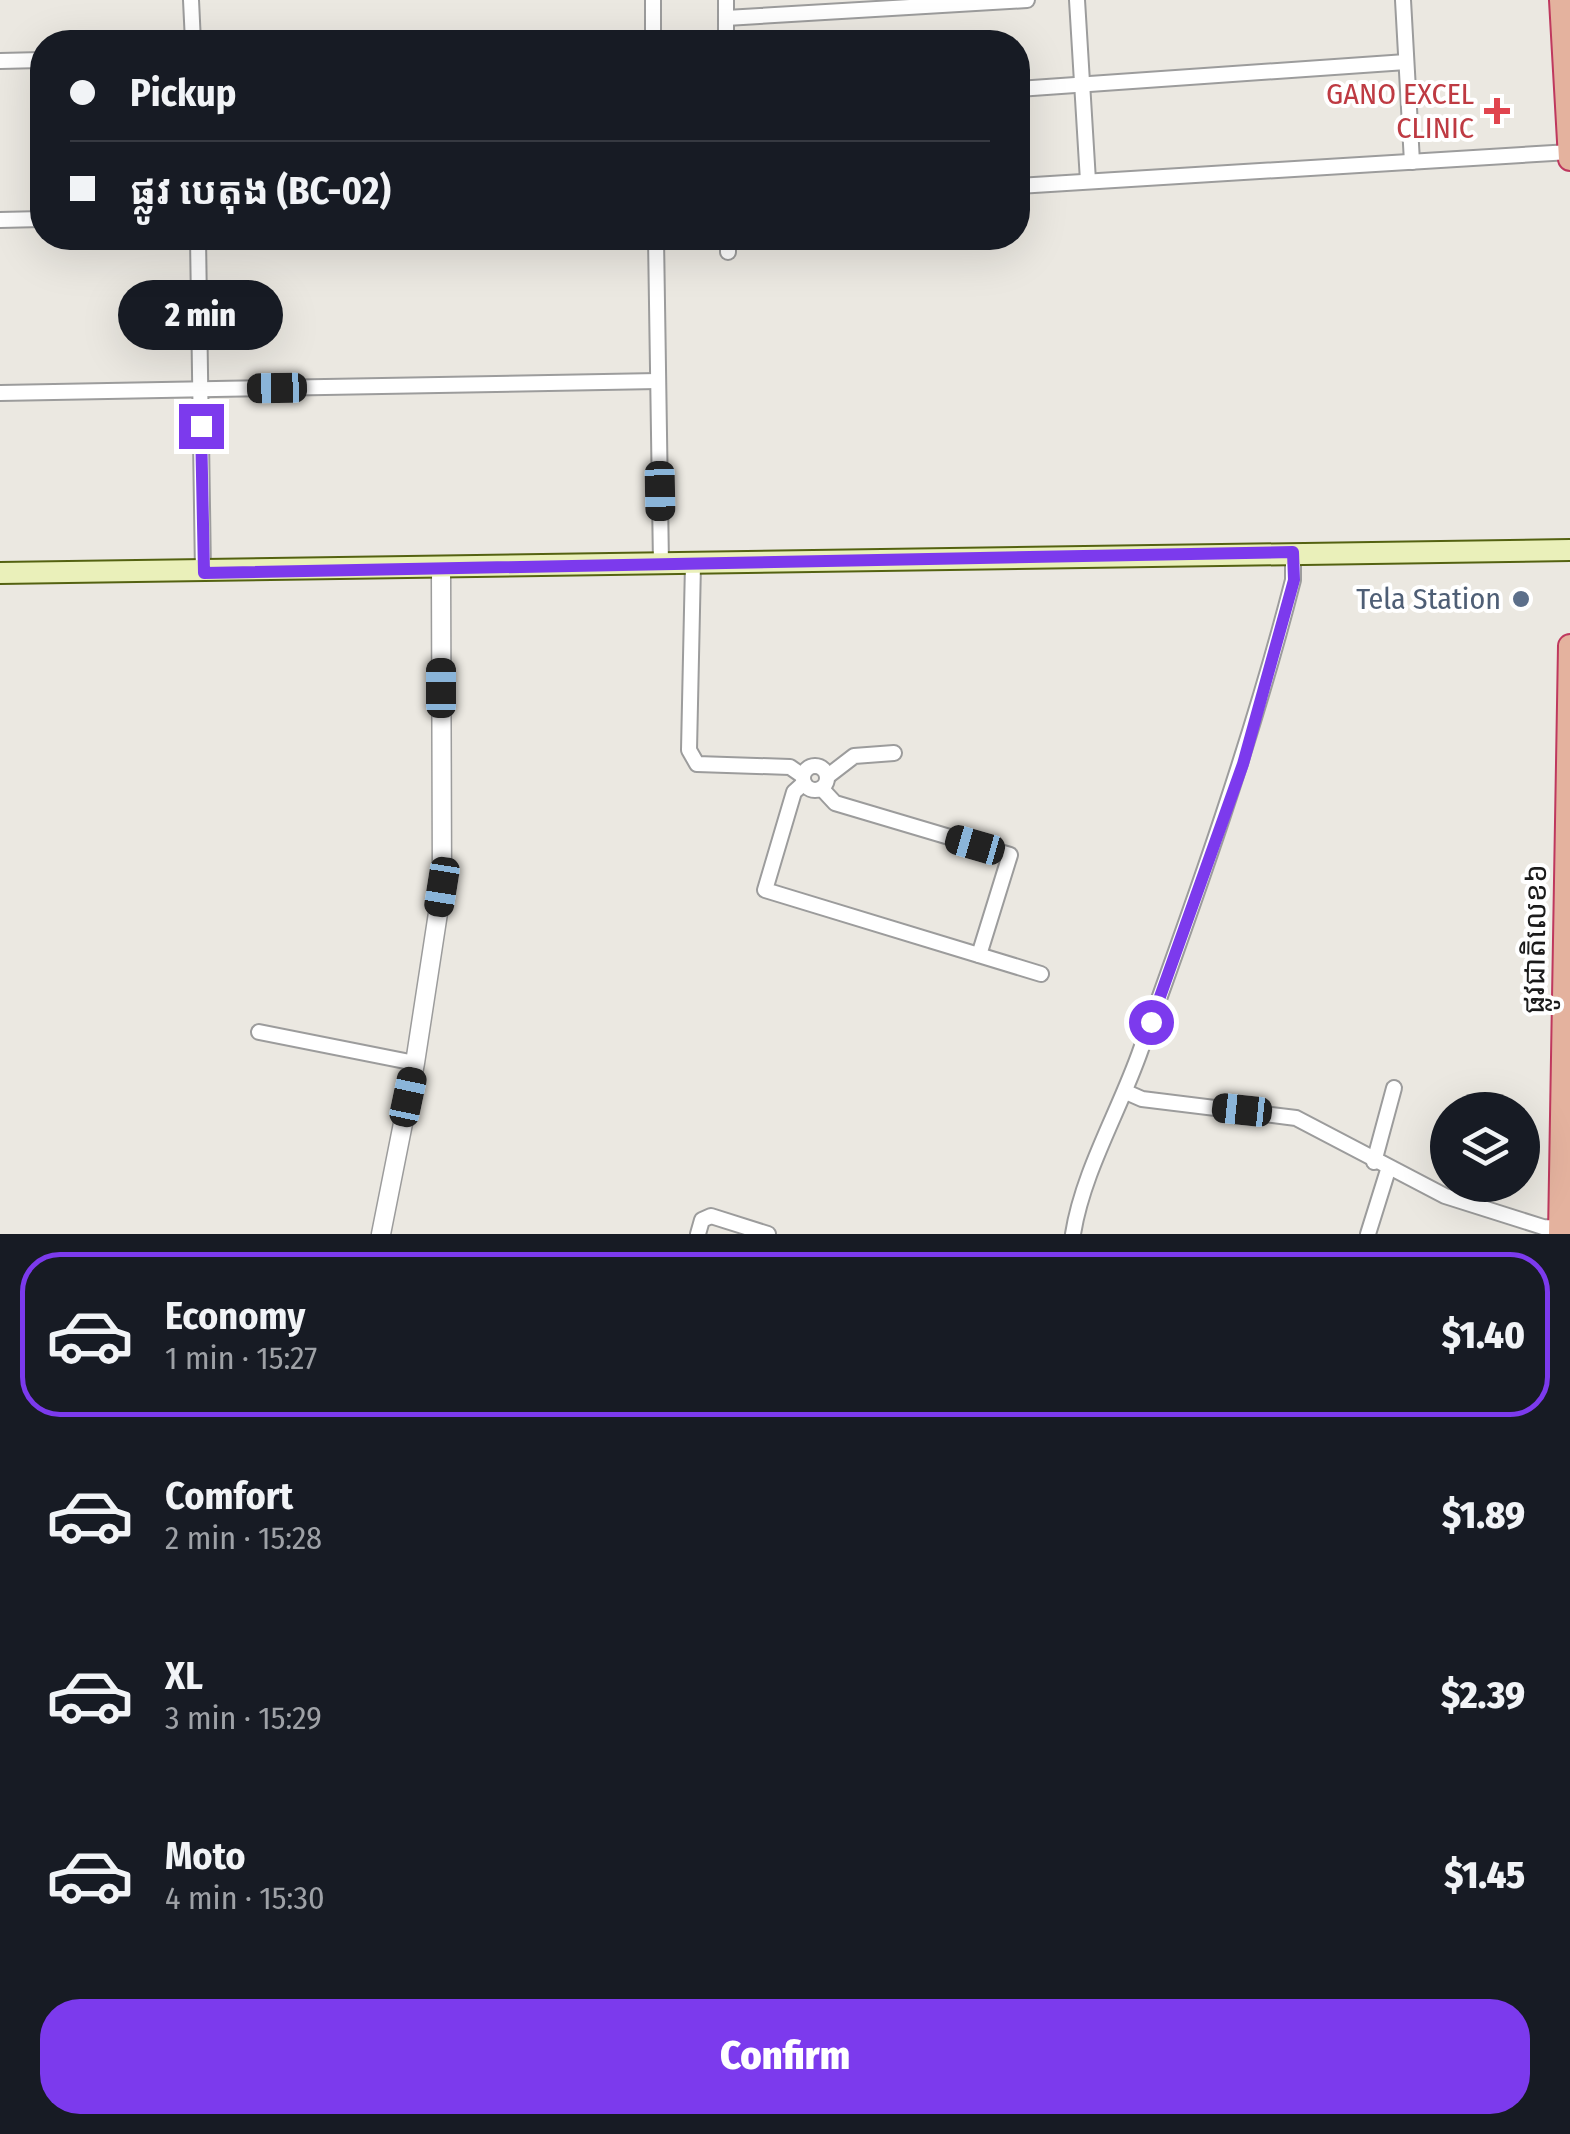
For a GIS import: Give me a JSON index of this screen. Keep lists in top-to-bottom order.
{
  "streets": {
    "highway": ["ផ្លូវជាតិលេខ៦"]
  },
  "places": {
    "health": ["GANO EXCEL CLINIC"],
    "other": ["Tela Station"]
  },
  "page": {
    "banner": ["Pickup", "ផ្លូវ បេតុង (BC-02)"],
    "bubble": "2 min",
    "list": [
      {
        "name": "Economy",
        "note": "1 min · 15:27",
        "value": "$1.40"
      },
      {
        "name": "Comfort",
        "note": "2 min · 15:28",
        "value": "$1.89"
      },
      {
        "name": "XL",
        "note": "3 min · 15:29",
        "value": "$2.39"
      },
      {
        "name": "Moto",
        "note": "4 min · 15:30",
        "value": "$1.45"
      }
    ],
    "buttons": "Confirm"
  }
}
